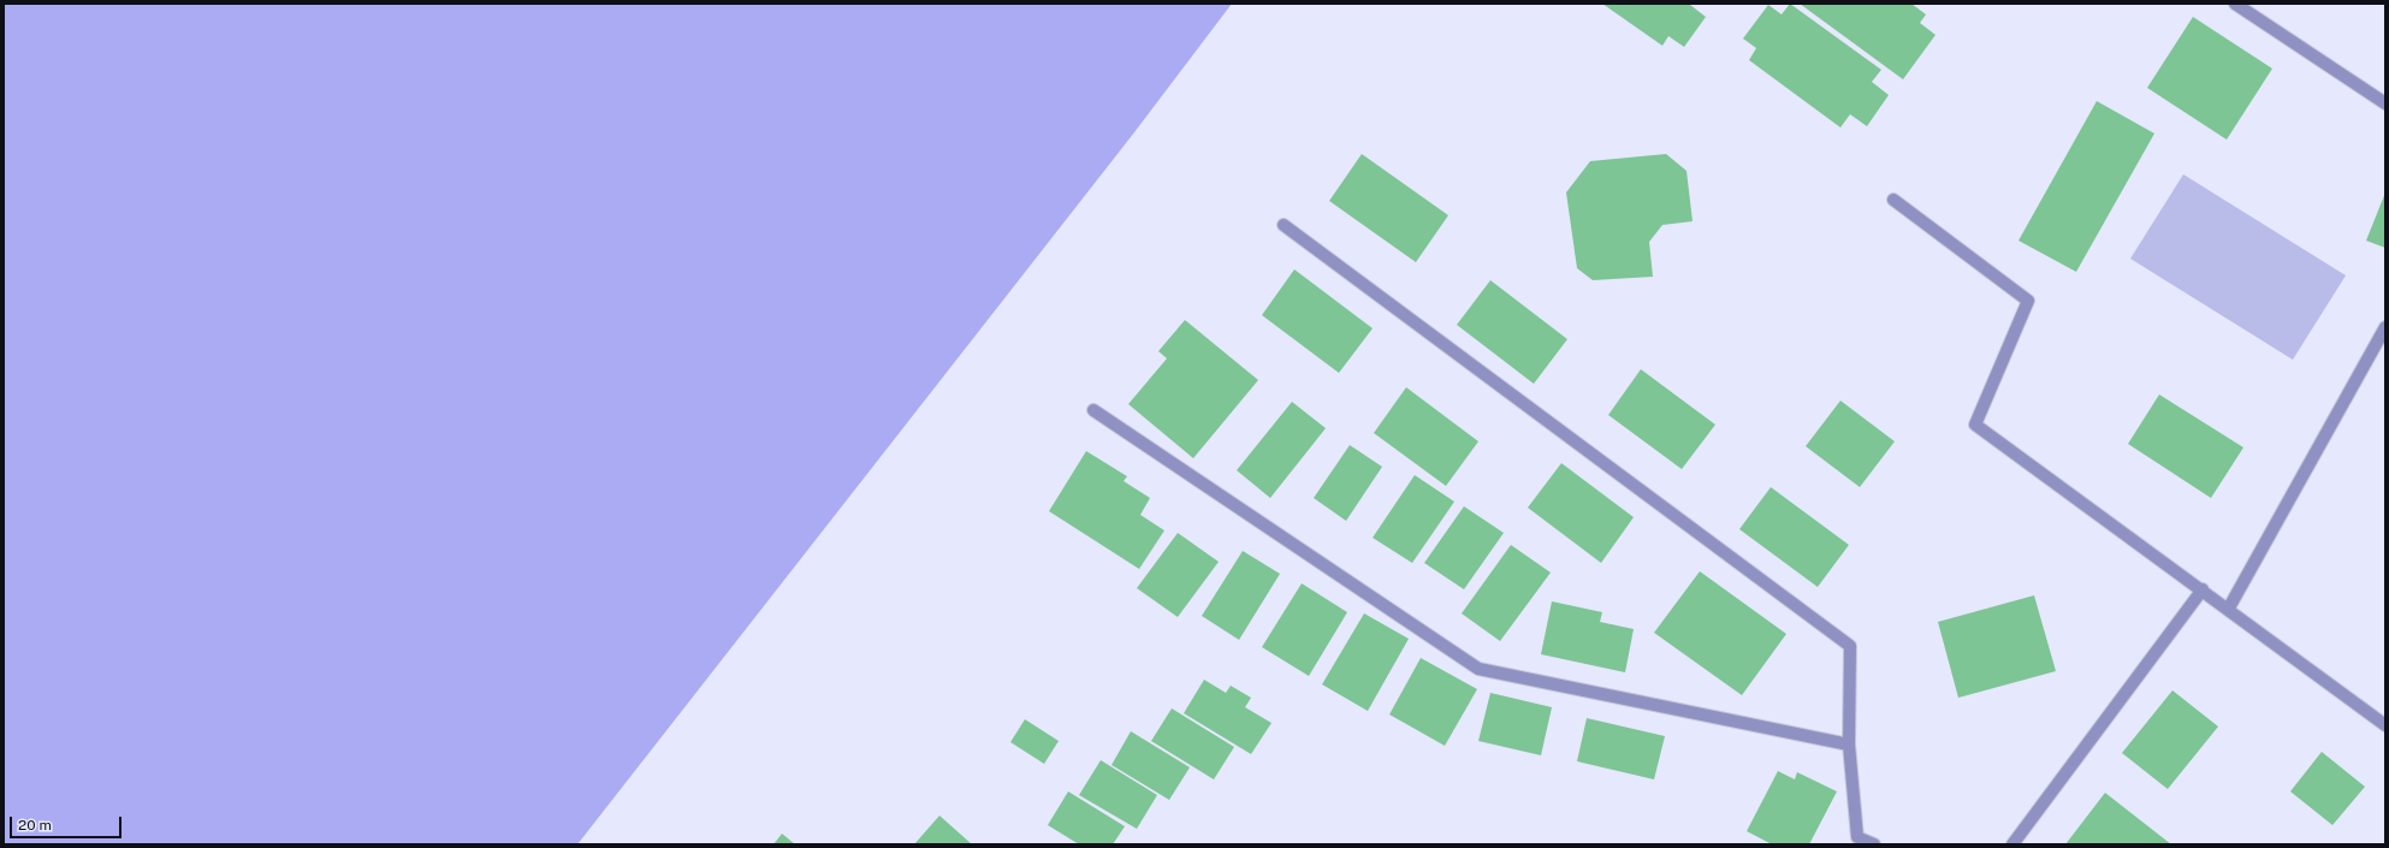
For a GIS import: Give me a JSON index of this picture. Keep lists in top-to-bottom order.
{
  "scale_bar": "20 m"
}
